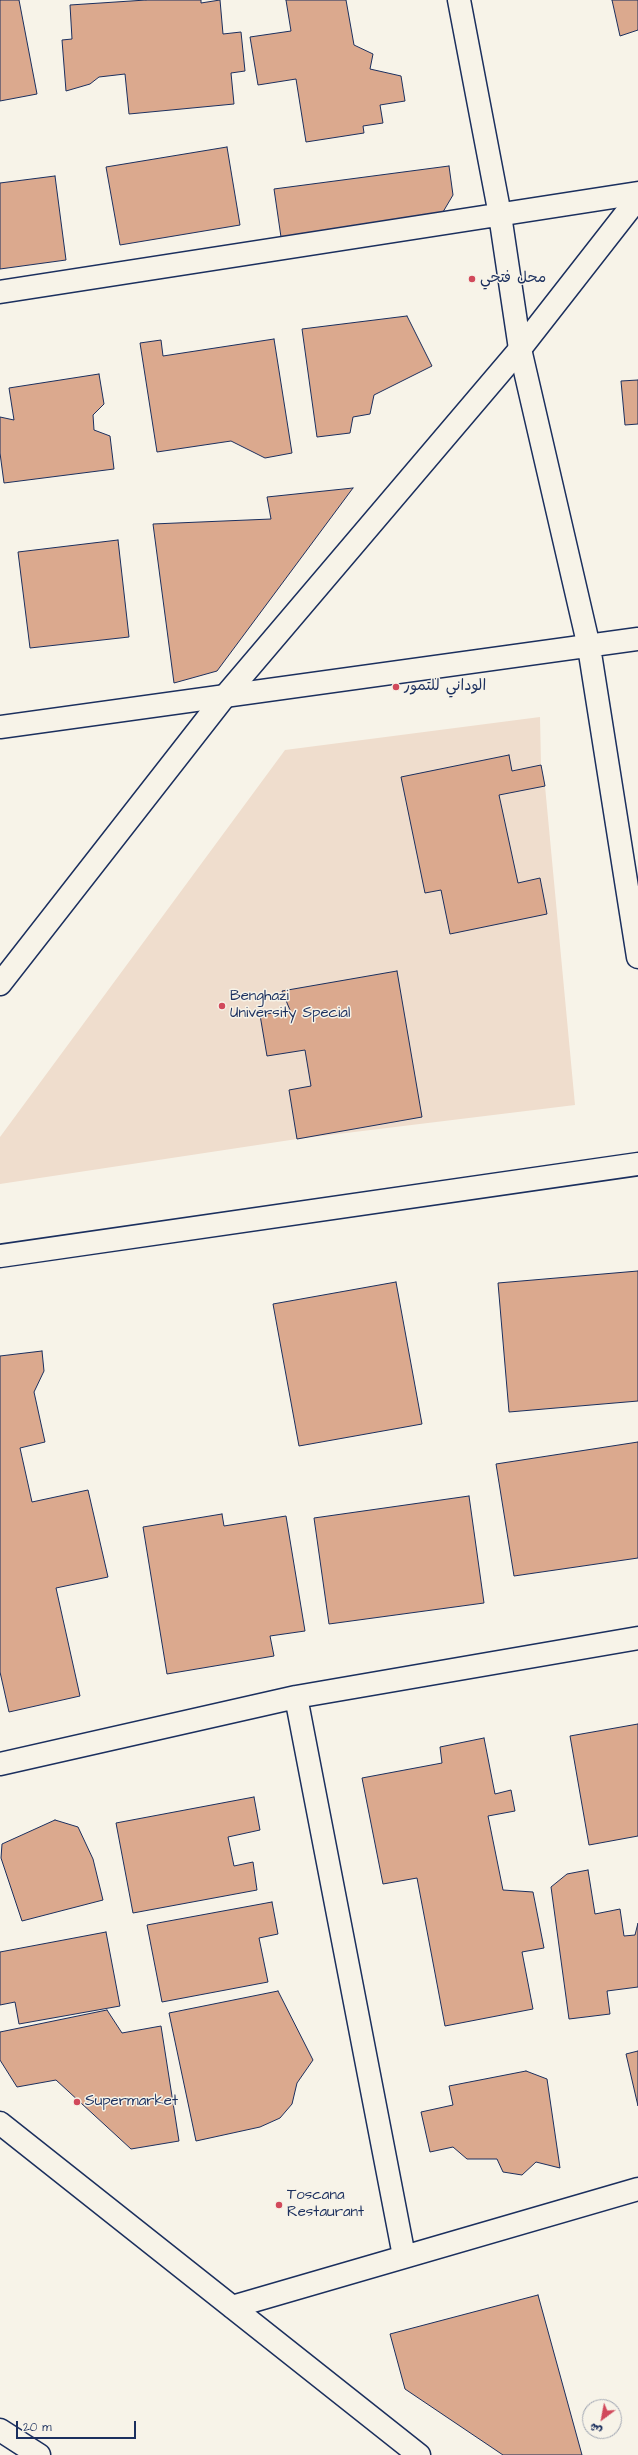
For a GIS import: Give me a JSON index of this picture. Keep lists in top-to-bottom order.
{
  "places": [
    "محل فتحي",
    "الوداني للتمور",
    "Benghazi University Special",
    "Supermarket",
    "Toscana Restaurant"
  ],
  "scale_bar": "20 m",
  "north": "bottom left"
}
